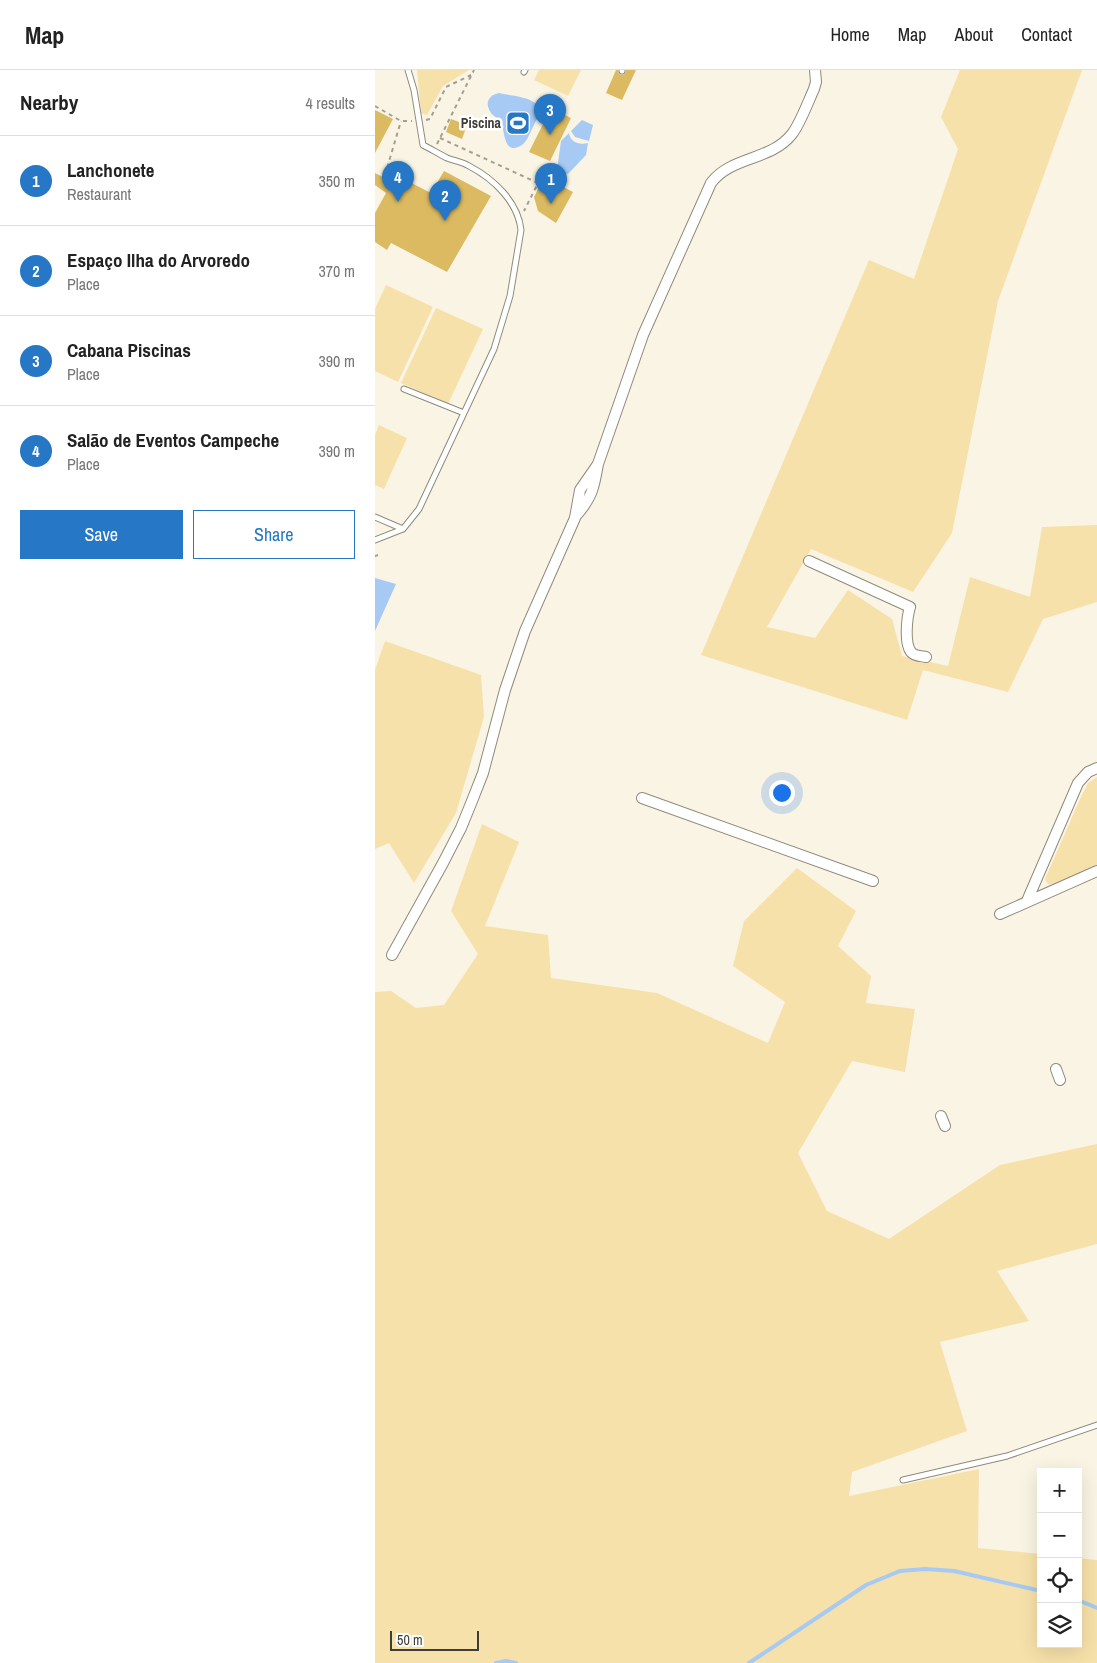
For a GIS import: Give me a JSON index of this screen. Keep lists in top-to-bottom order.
{
  "places": {
    "sports": ["Piscina"]
  },
  "scale_bar": "50 m",
  "page": {
    "header": "Map",
    "nav": [
      "Home",
      "Map",
      "About",
      "Contact"
    ],
    "heading": ["Nearby", "4 results"],
    "pins": [
      "3",
      "4",
      "1",
      "2"
    ],
    "list": [
      {
        "mark": "1",
        "name": "Lanchonete",
        "note": "Restaurant",
        "value": "350 m"
      },
      {
        "mark": "2",
        "name": "Espaço Ilha do Arvoredo",
        "note": "Place",
        "value": "370 m"
      },
      {
        "mark": "3",
        "name": "Cabana Piscinas",
        "note": "Place",
        "value": "390 m"
      },
      {
        "mark": "4",
        "name": "Salão de Eventos Campeche",
        "note": "Place",
        "value": "390 m"
      }
    ],
    "buttons": ["Save", "Share"],
    "map_buttons": ["+", "−"],
    "scale": "50 m"
  }
}
